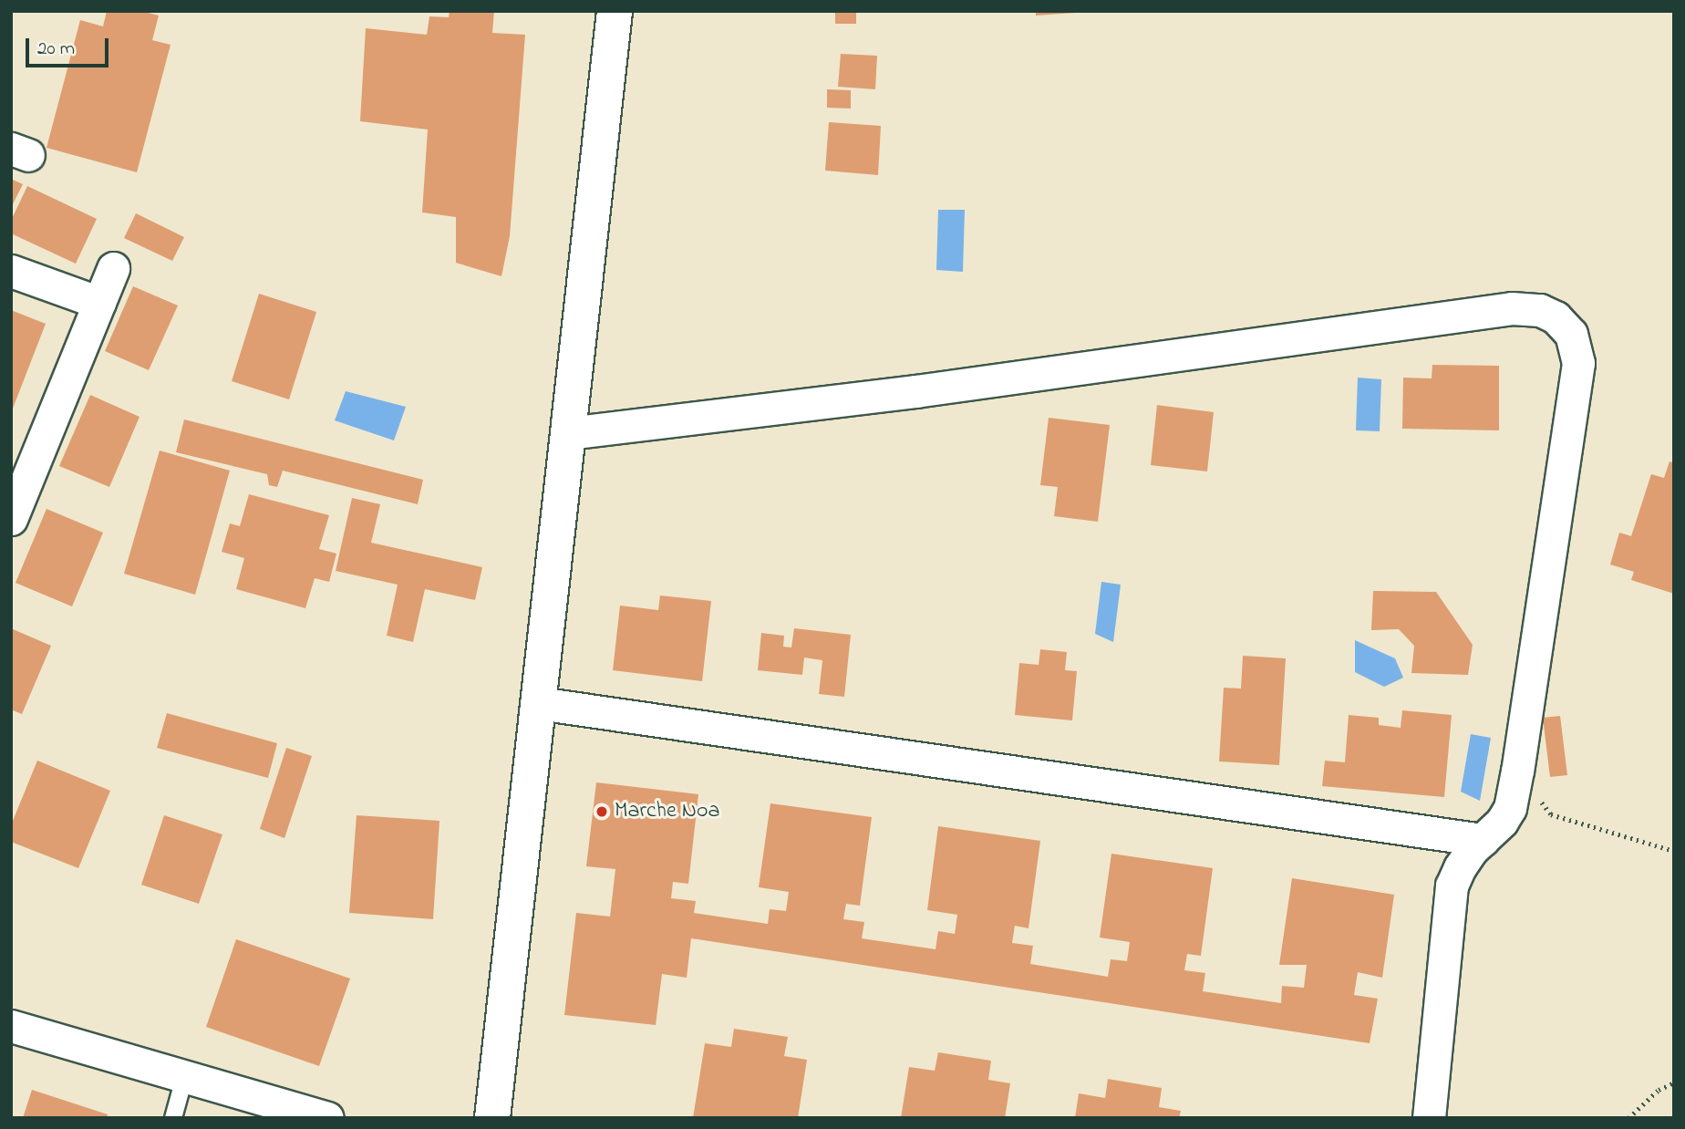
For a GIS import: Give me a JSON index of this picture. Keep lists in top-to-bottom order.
{
  "places": ["Marche Noa"],
  "scale_bar": "20 m"
}
